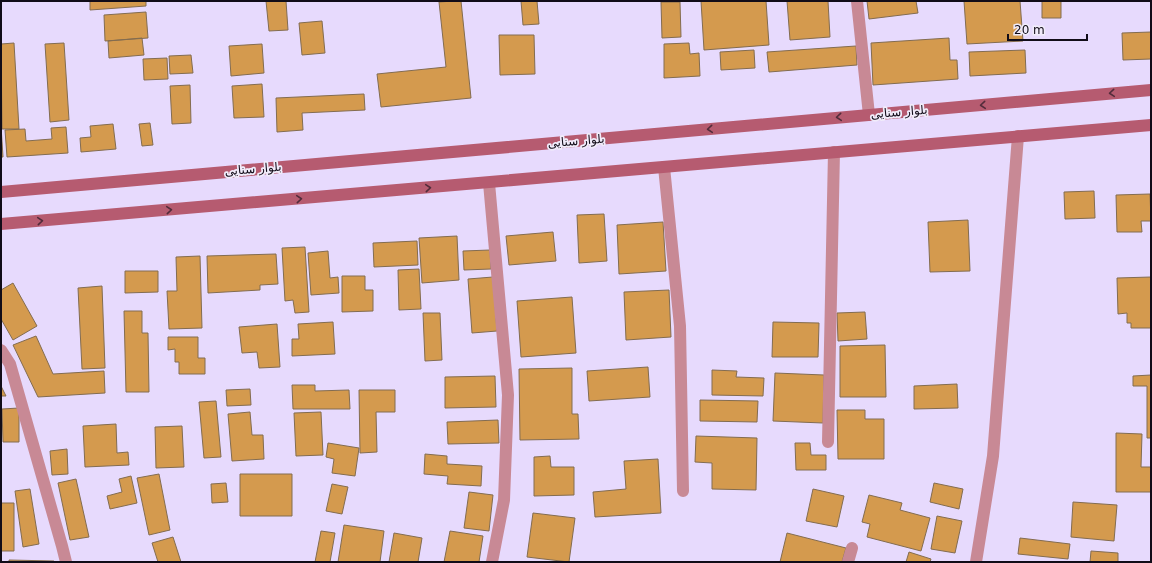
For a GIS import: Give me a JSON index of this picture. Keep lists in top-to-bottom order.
{
  "streets": {
    "main road": ["بلوار سنایی"]
  },
  "scale_bar": "20 m"
}
